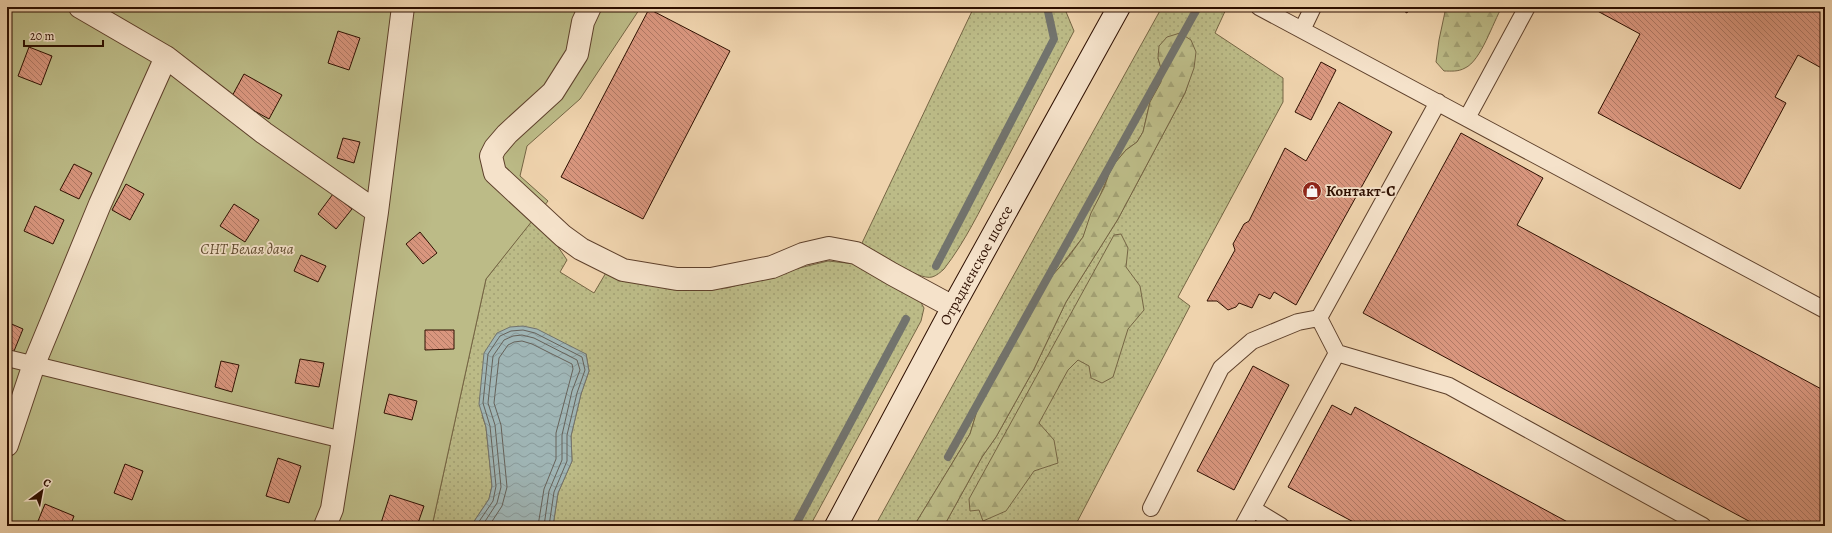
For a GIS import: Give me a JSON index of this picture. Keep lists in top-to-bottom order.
{
  "streets": {
    "street": ["Отрадненское шоссе"]
  },
  "parks": ["СНТ Белая дача"],
  "places": {
    "shop": ["Контакт-С"]
  },
  "scale_bar": "20 m",
  "north": "top right"
}
